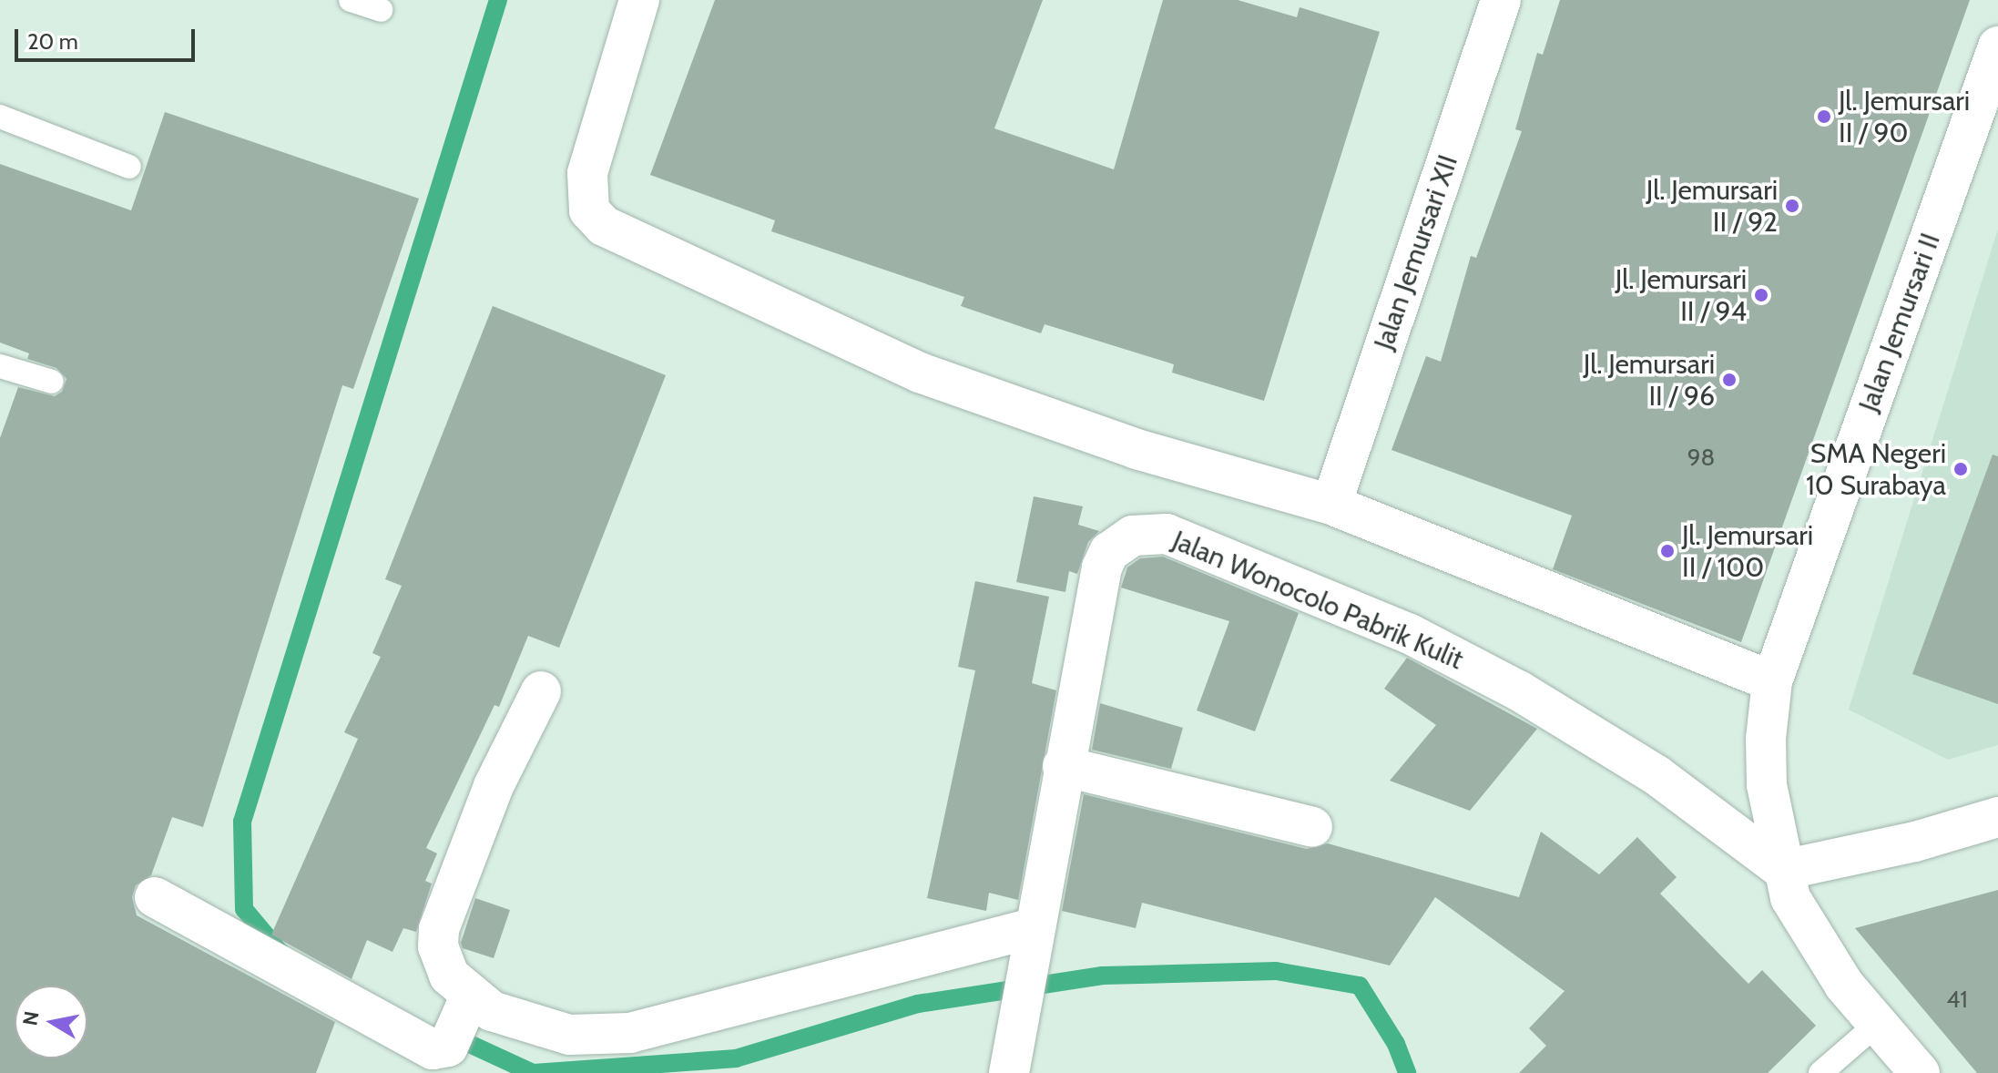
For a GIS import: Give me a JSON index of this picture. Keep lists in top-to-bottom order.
{
  "streets": {
    "street": ["Jalan Jemursari XII", "Jalan Jemursari II", "Jalan Wonocolo Pabrik Kulit"]
  },
  "crossings": [
    ["Jalan Jemursari II", "Jalan Wonocolo Pabrik Kulit"]
  ],
  "places": [
    "Jl. Jemursari II / 90",
    "Jl. Jemursari II / 92",
    "Jl. Jemursari II / 94",
    "Jl. Jemursari II / 96",
    "SMA Negeri 10 Surabaya",
    "Jl. Jemursari II / 100"
  ],
  "house_numbers": ["98", "41"],
  "scale_bar": "20 m",
  "north": "left"
}
